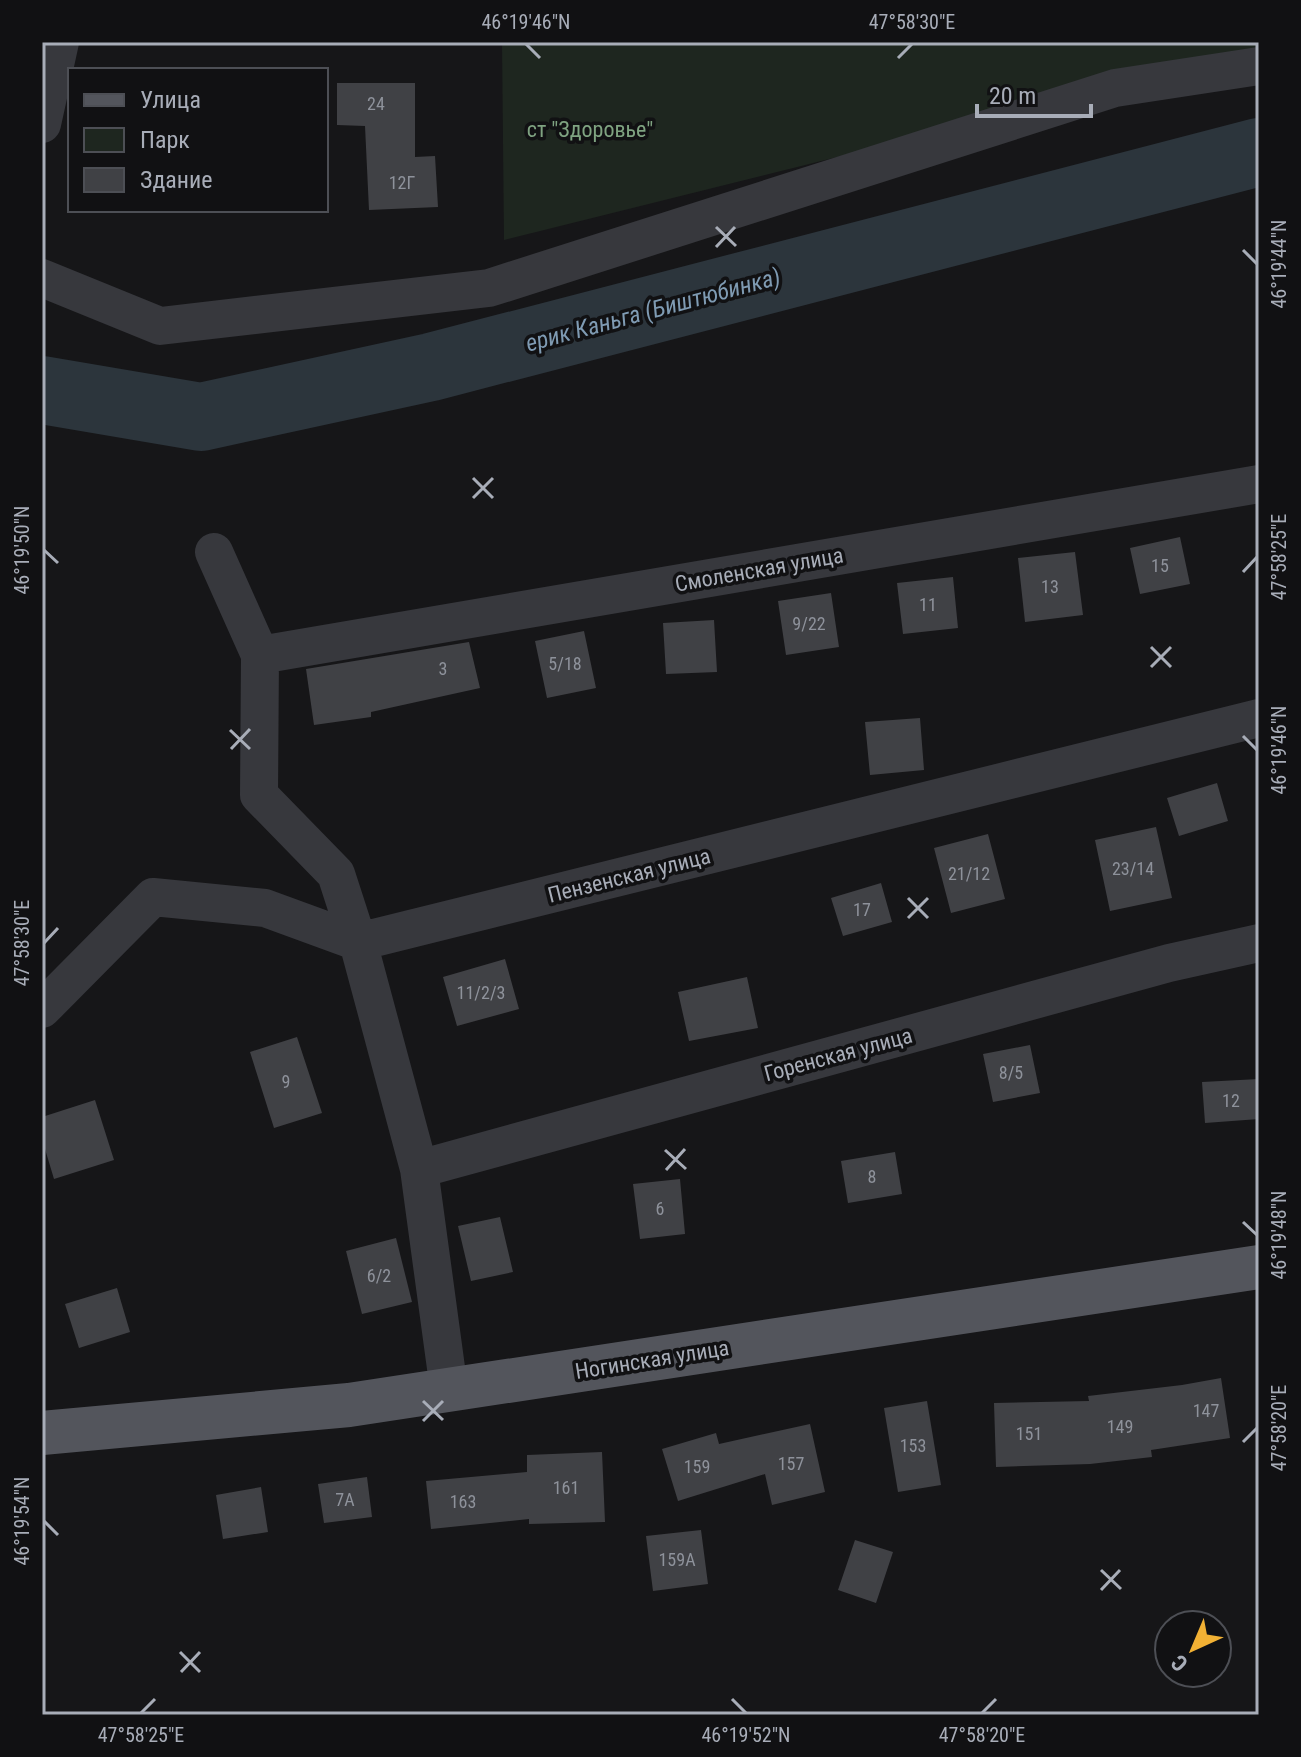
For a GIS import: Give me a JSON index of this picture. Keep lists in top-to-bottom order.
{
  "streets": {
    "main road": ["Ногинская улица"],
    "street": ["Смоленская улица", "Пензенская улица", "Горенская улица"]
  },
  "water": ["ерик Каньга (Биштюбинка)"],
  "parks": ["ст \"Здоровье\""],
  "house_numbers": [
    "24",
    "12Г",
    "15",
    "13",
    "11",
    "9/22",
    "5/18",
    "3",
    "23/14",
    "21/12",
    "17",
    "11/2/3",
    "8/5",
    "9",
    "12",
    "8",
    "6",
    "6/2",
    "147",
    "149",
    "151",
    "153",
    "157",
    "159",
    "161",
    "7А",
    "163",
    "159А"
  ],
  "legend": ["Улица", "Парк", "Здание"],
  "scale_bar": "20 m",
  "north": "bottom left",
  "coordinates": [
    "46°19'46\"N",
    "47°58'30\"E",
    "46°19'44\"N",
    "46°19'50\"N",
    "47°58'25\"E",
    "46°19'48\"N",
    "47°58'20\"E",
    "46°19'54\"N",
    "46°19'52\"N"
  ]
}
